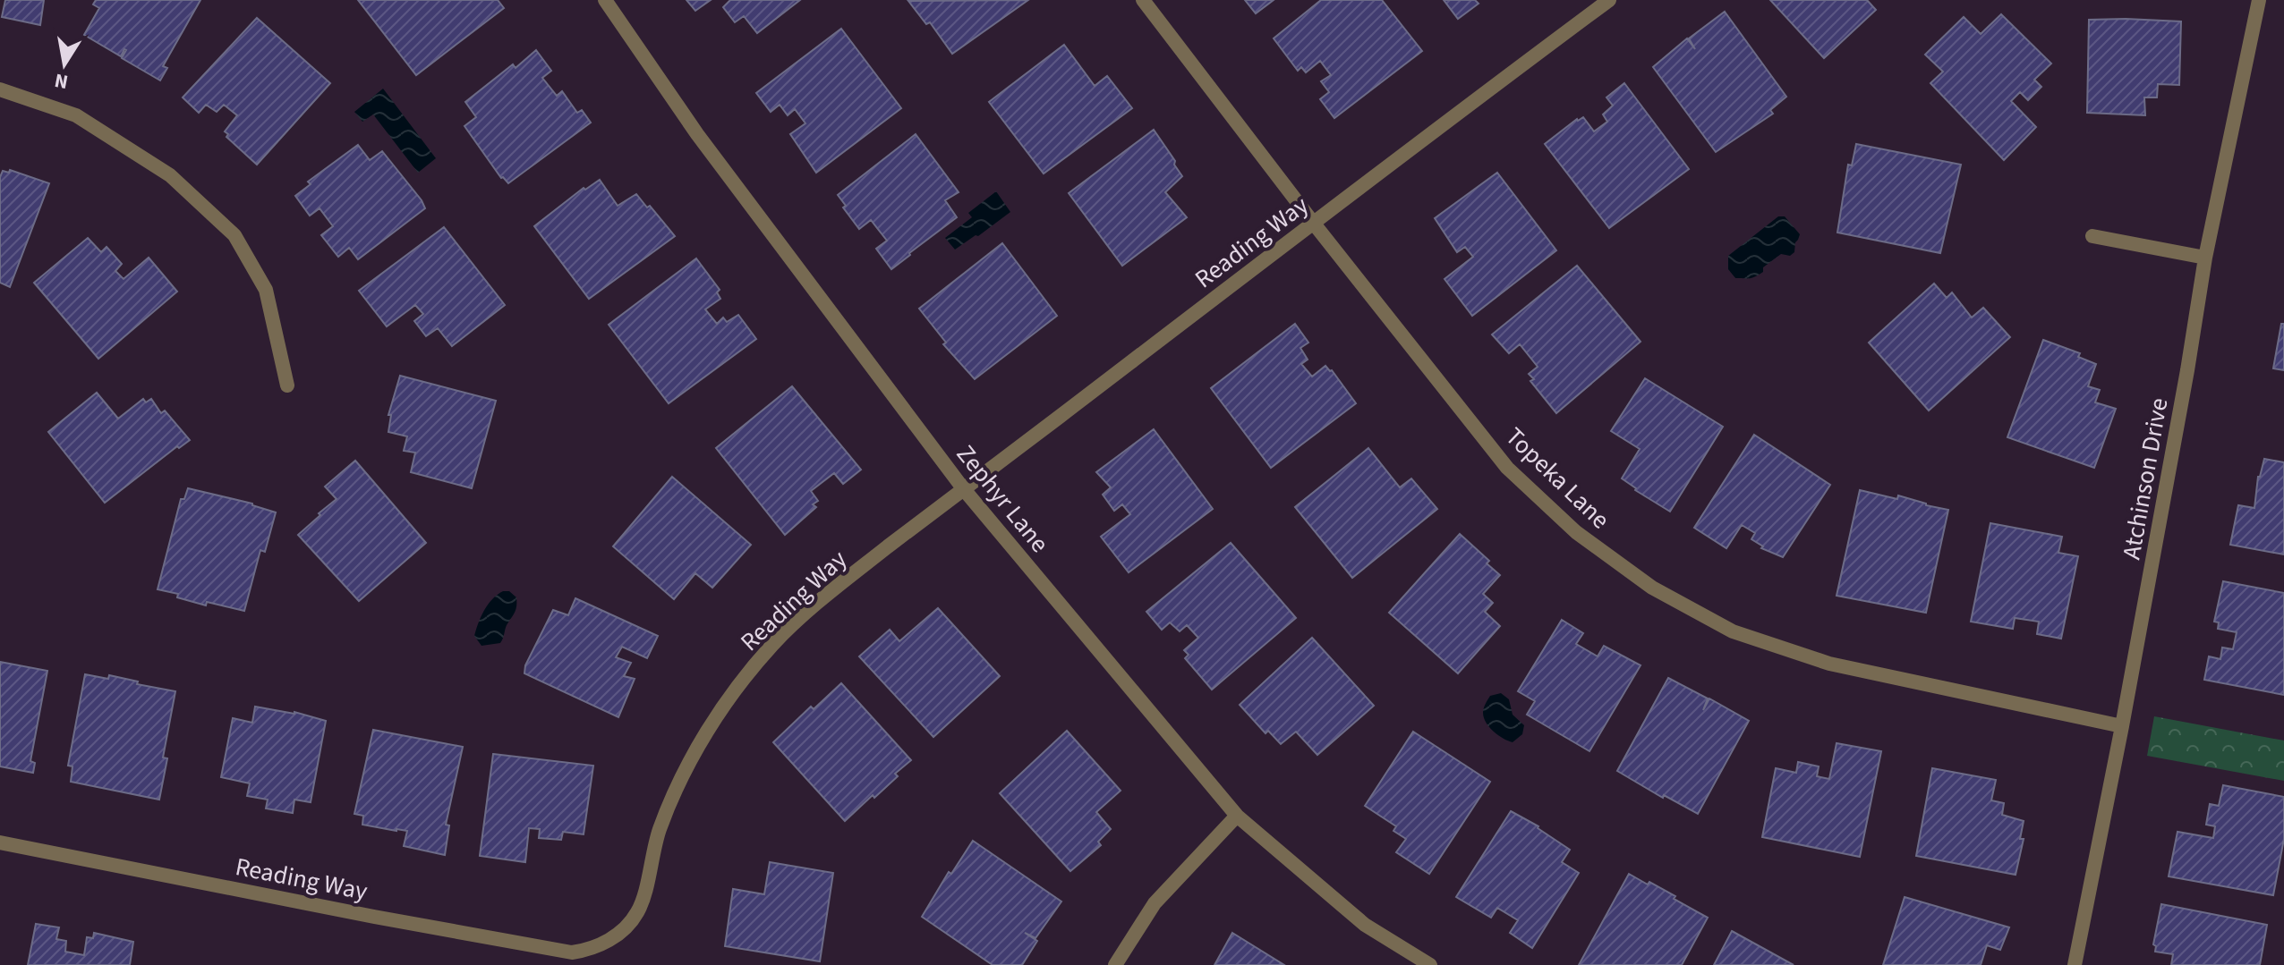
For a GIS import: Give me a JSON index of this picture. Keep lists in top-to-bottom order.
{
  "streets": {
    "street": [
      "Reading Way",
      "Topeka Lane",
      "Atchinson Drive",
      "Zephyr Lane"
    ]
  },
  "crossings": [
    ["Reading Way", "Topeka Lane"],
    ["Reading Way", "Zephyr Lane"],
    ["Topeka Lane", "Atchinson Drive"]
  ],
  "north": "bottom"
}
